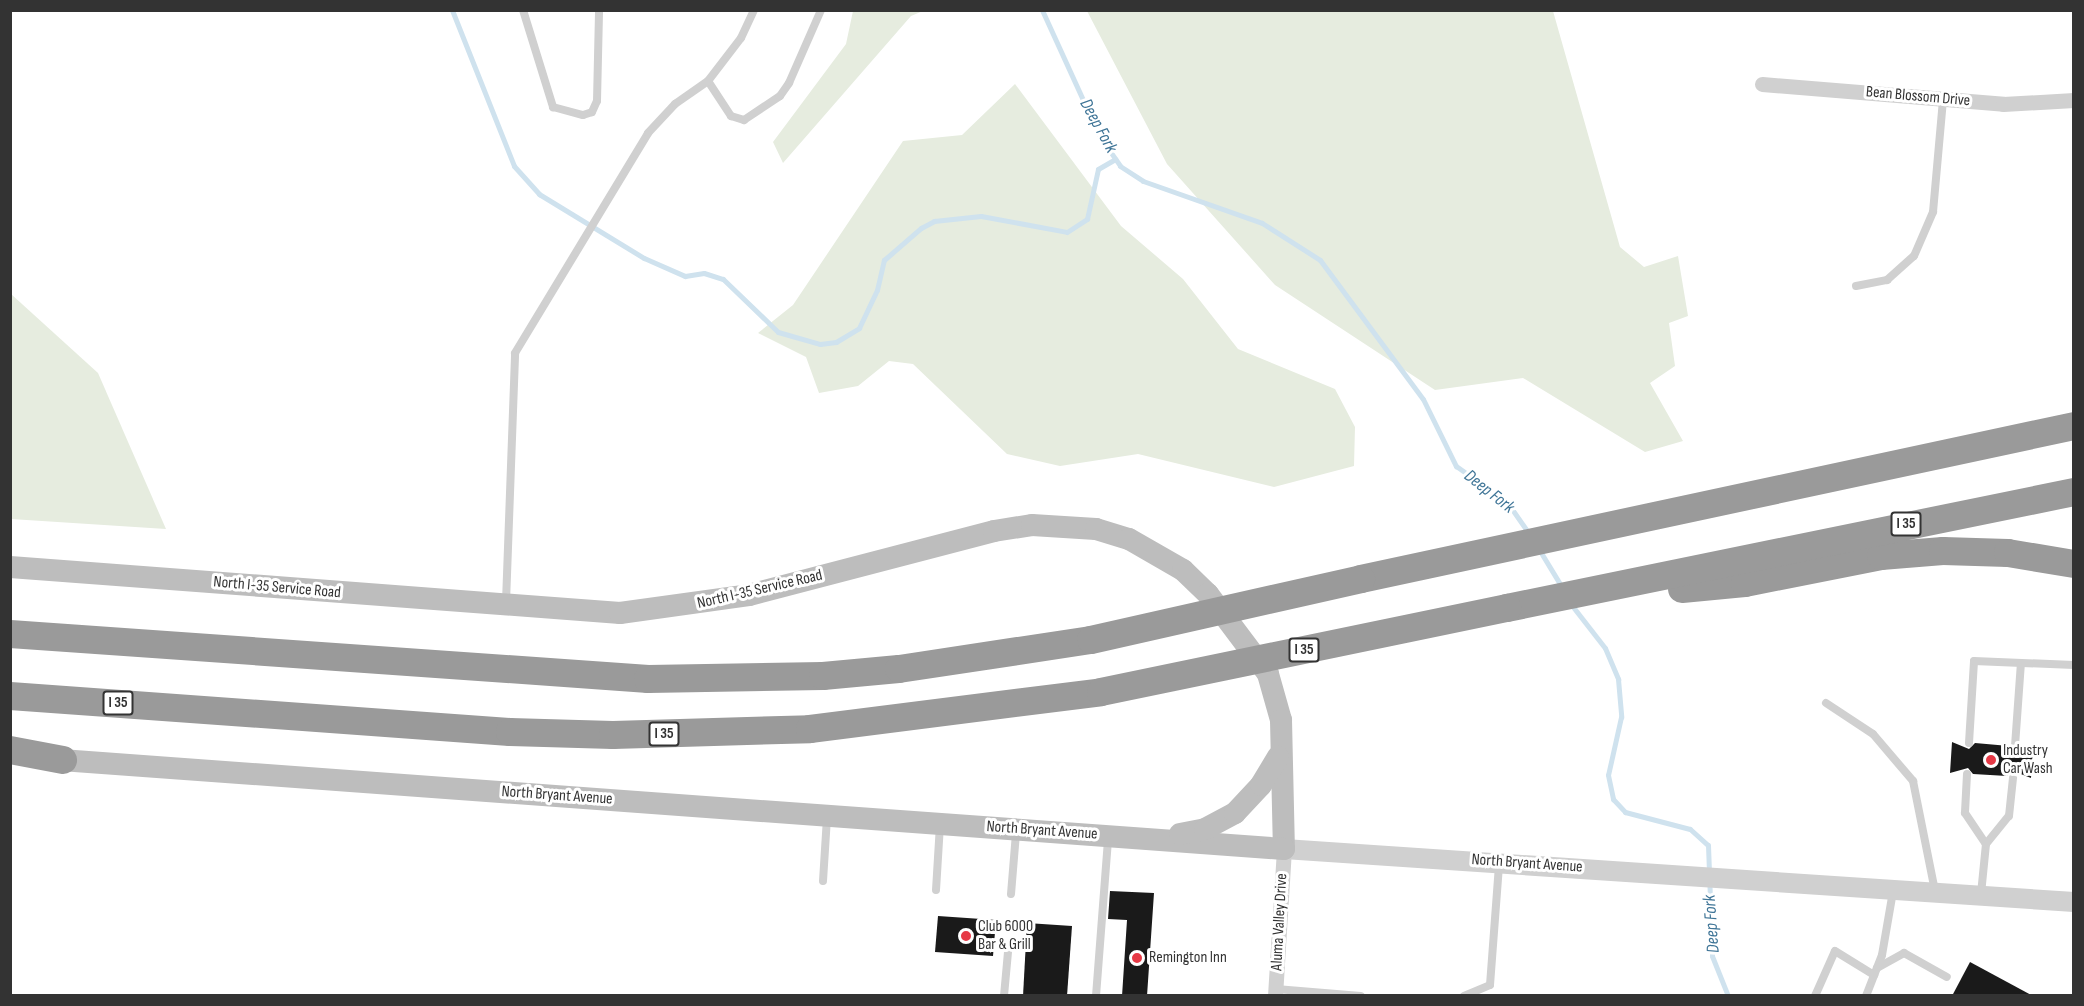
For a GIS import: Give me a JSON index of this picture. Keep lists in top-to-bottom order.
{
  "streets": {
    "highway": ["I 35"],
    "main road": ["North I-35 Service Road", "North Bryant Avenue"],
    "street": ["Bean Blossom Drive", "Aluma Valley Drive"]
  },
  "crossings": [
    ["North I-35 Service Road", "North Bryant Avenue"],
    ["North I-35 Service Road", "Aluma Valley Drive"],
    ["North Bryant Avenue", "Aluma Valley Drive"]
  ],
  "water": ["Deep Fork"],
  "places": ["Industry Car Wash", "Club 6000 Bar & Grill", "Remington Inn"]
}
